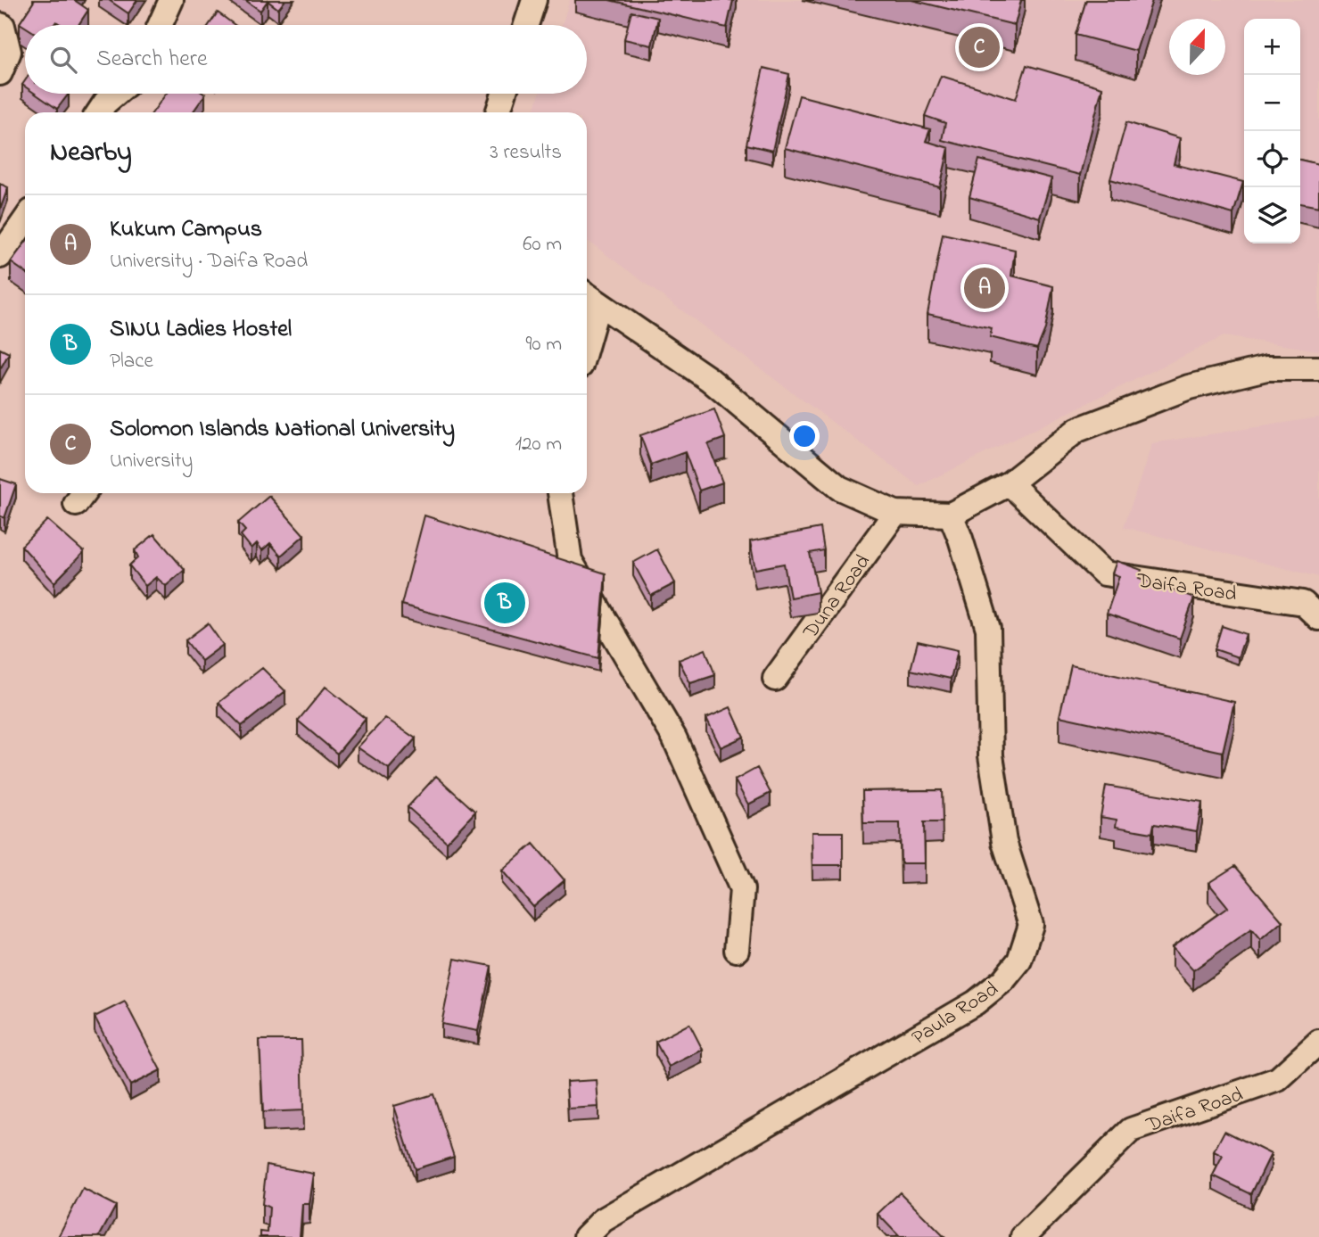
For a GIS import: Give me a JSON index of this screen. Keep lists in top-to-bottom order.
{
  "streets": {
    "street": ["Daifa Road", "Duna Road", "Paula Road"]
  },
  "north": "top",
  "page": {
    "map_buttons": ["+", "−"],
    "pins": ["C", "A", "B"],
    "search": "Search here",
    "heading": ["Nearby", "3 results"],
    "list": [
      {
        "mark": "A",
        "name": "Kukum Campus",
        "note": "University · Daifa Road",
        "value": "60 m"
      },
      {
        "mark": "B",
        "name": "SINU Ladies Hostel",
        "note": "Place",
        "value": "90 m"
      },
      {
        "mark": "C",
        "name": "Solomon Islands National University",
        "note": "University",
        "value": "120 m"
      }
    ]
  }
}
